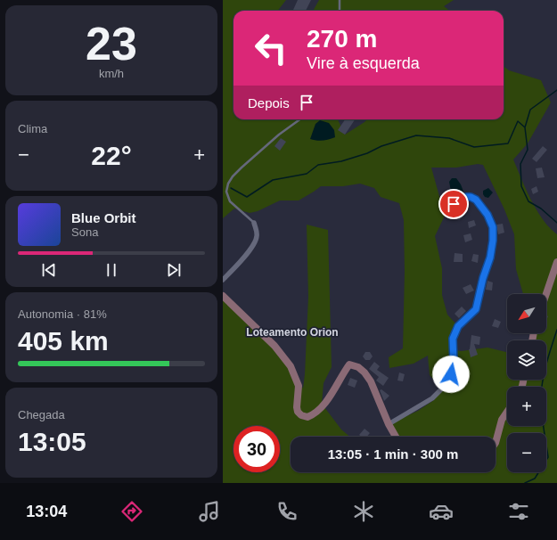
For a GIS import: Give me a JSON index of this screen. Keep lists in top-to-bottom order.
{
  "districts": ["Loteamento Orion"],
  "north": "bottom left",
  "page": {
    "tile": [
      ["23", "km/h"],
      "Clima",
      ["Autonomia · 81%", "405 km"],
      ["Chegada", "13:05"]
    ],
    "turn": ["270 m", "Vire à esquerda"],
    "then": "Depois",
    "heat": ["−", "22°", "+"],
    "song": ["Blue Orbit", "Sona"],
    "map_buttons": ["+", "−"],
    "limit": "30",
    "trip": "13:05 · 1 min · 300 m",
    "tabs": "13:04"
  }
}
